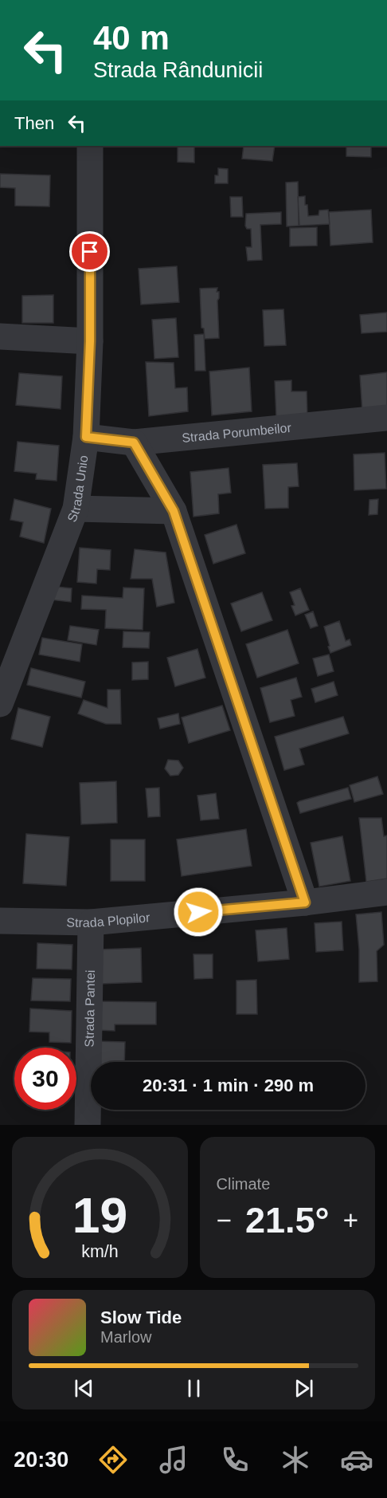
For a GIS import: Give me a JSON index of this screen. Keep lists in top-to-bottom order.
{
  "streets": {
    "street": [
      "Strada Porumbeilor",
      "Strada Unio",
      "Strada Plopilor",
      "Strada Pantei"
    ]
  },
  "crossings": [
    ["Strada Porumbeilor", "Strada Unio"],
    ["Strada Plopilor", "Strada Pantei"]
  ],
  "page": {
    "turn": ["40 m", "Strada Rândunicii"],
    "then": "Then",
    "limit": "30",
    "trip": "20:31 · 1 min · 290 m",
    "tile": "Climate",
    "heat": ["−", "21.5°", "+"],
    "song": ["Slow Tide", "Marlow"],
    "tabs": "20:30",
    "gauge": ["19", "km/h"]
  }
}
